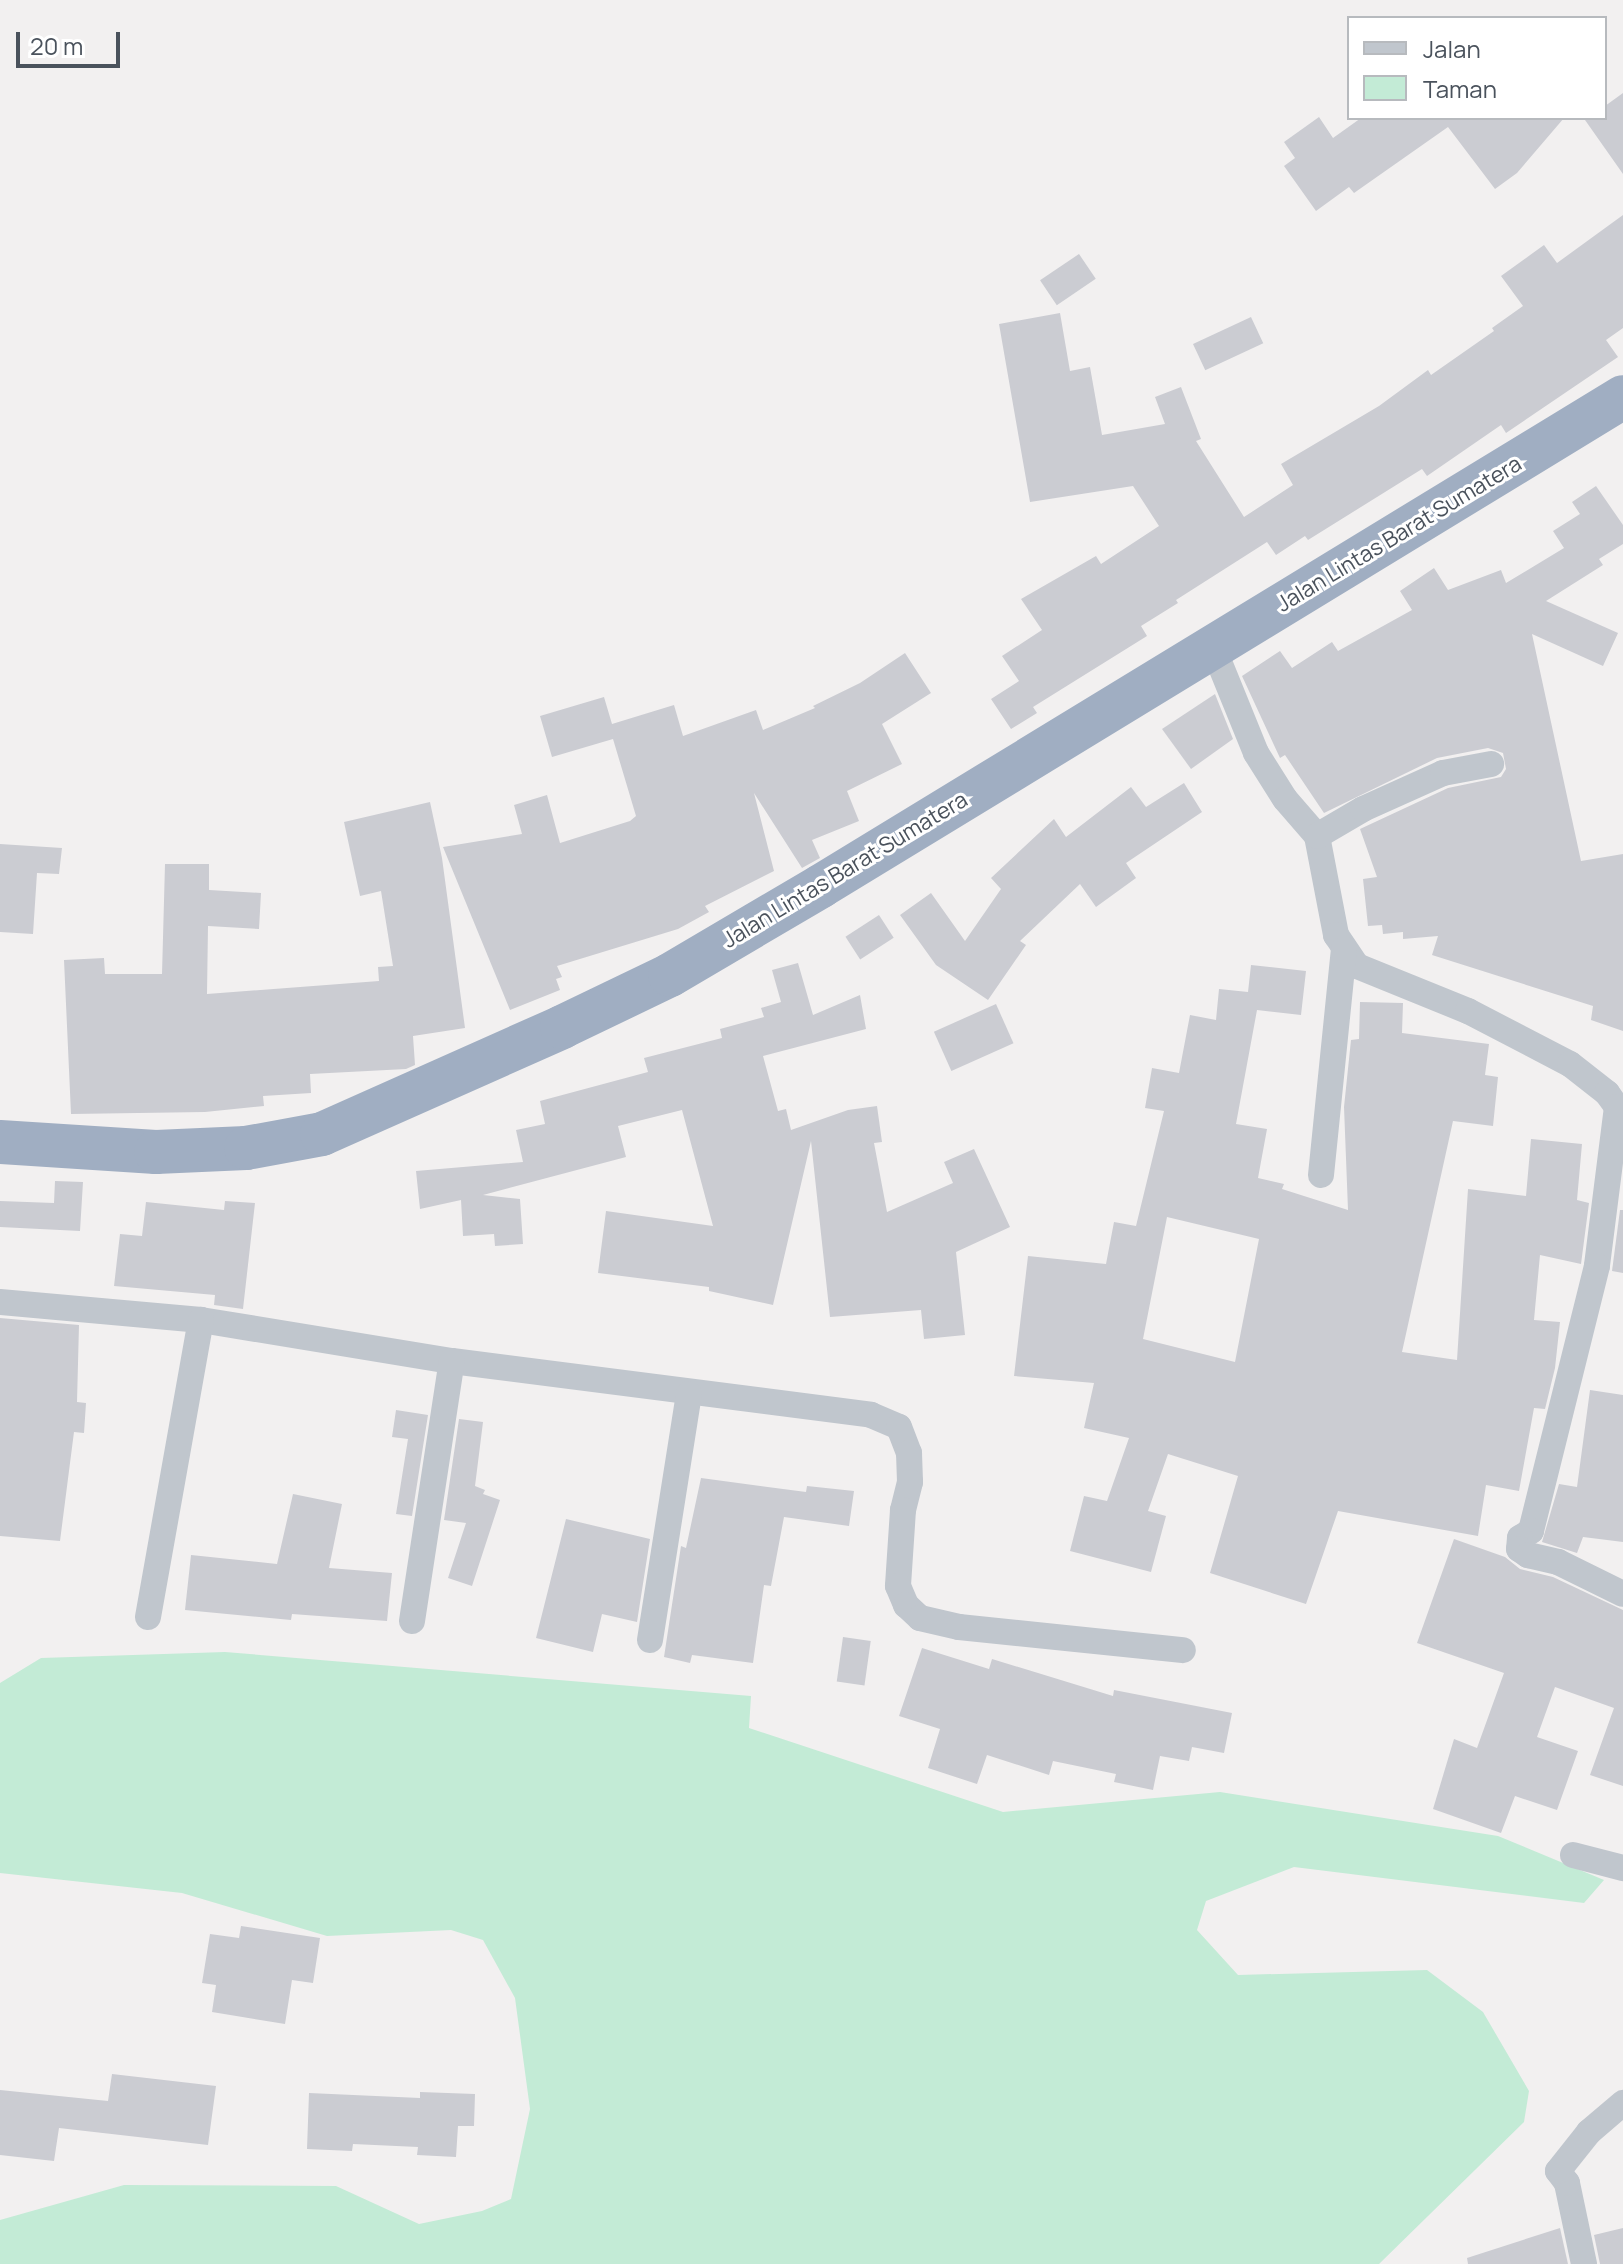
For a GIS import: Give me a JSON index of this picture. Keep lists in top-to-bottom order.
{
  "streets": {
    "highway": ["Jalan Lintas Barat Sumatera"]
  },
  "legend": ["Jalan", "Taman"],
  "scale_bar": "20 m"
}
